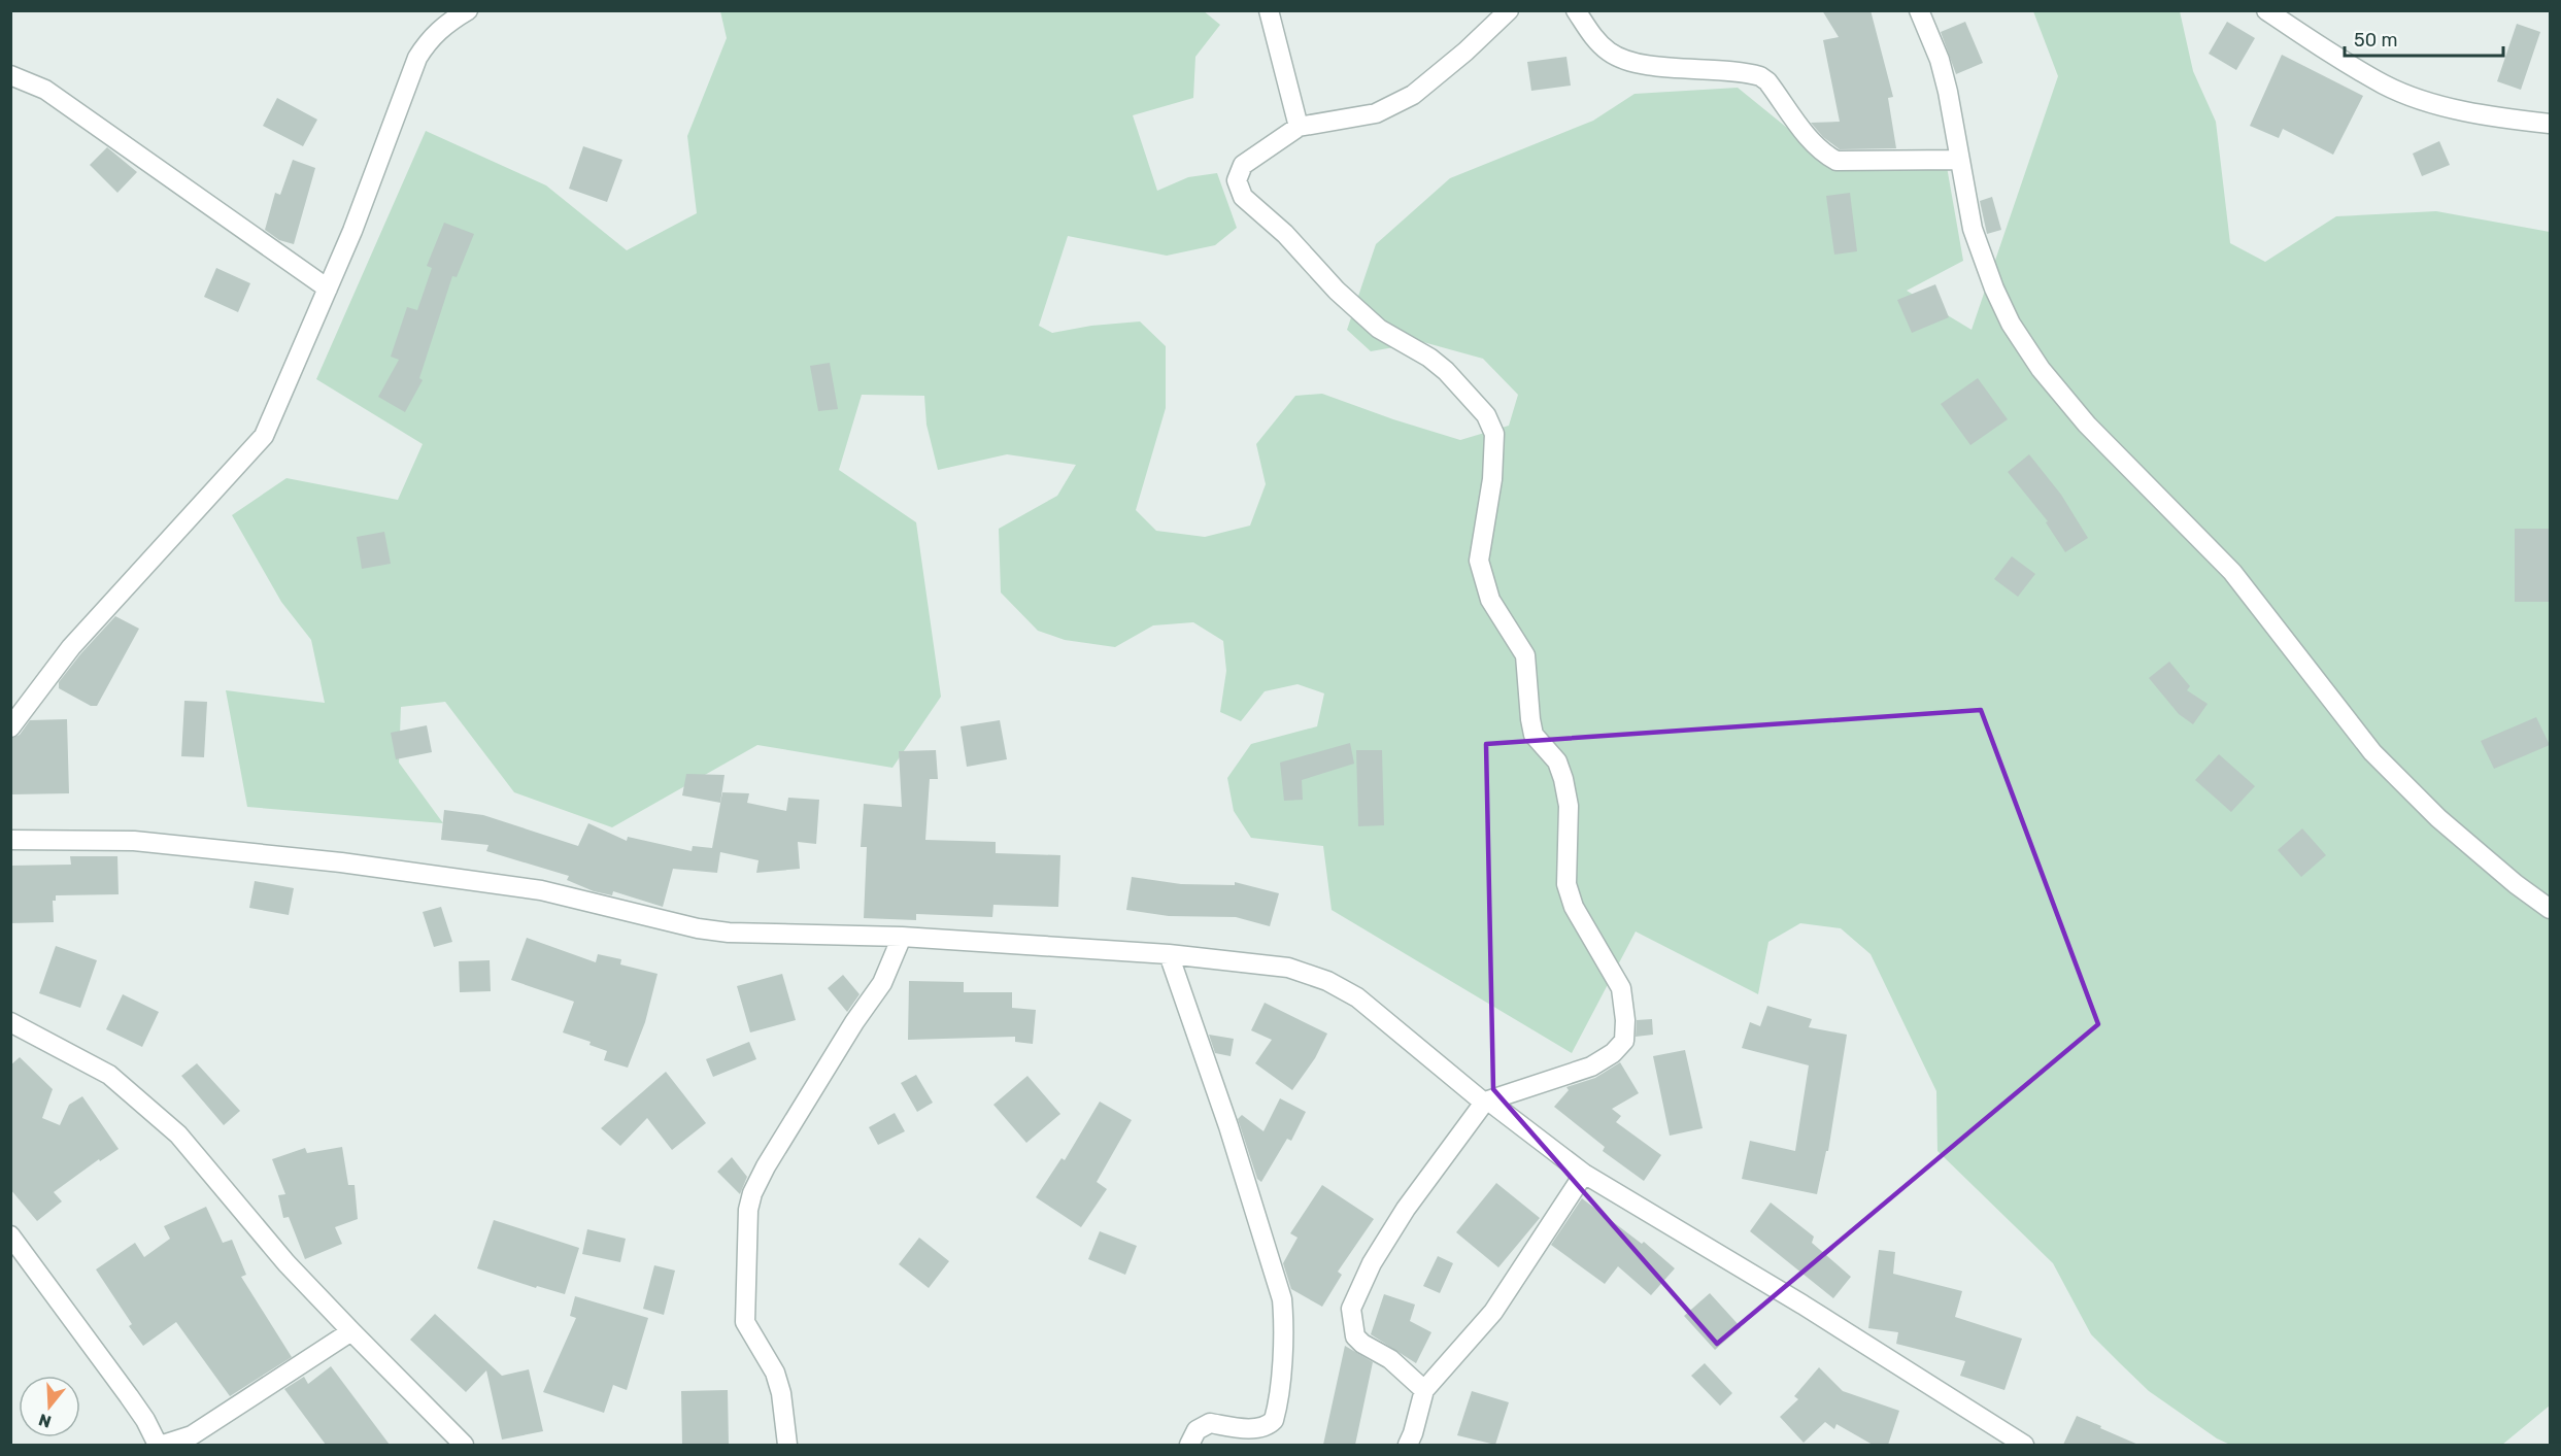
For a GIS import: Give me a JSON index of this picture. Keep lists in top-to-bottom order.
{
  "scale_bar": "50 m",
  "north": "bottom"
}
